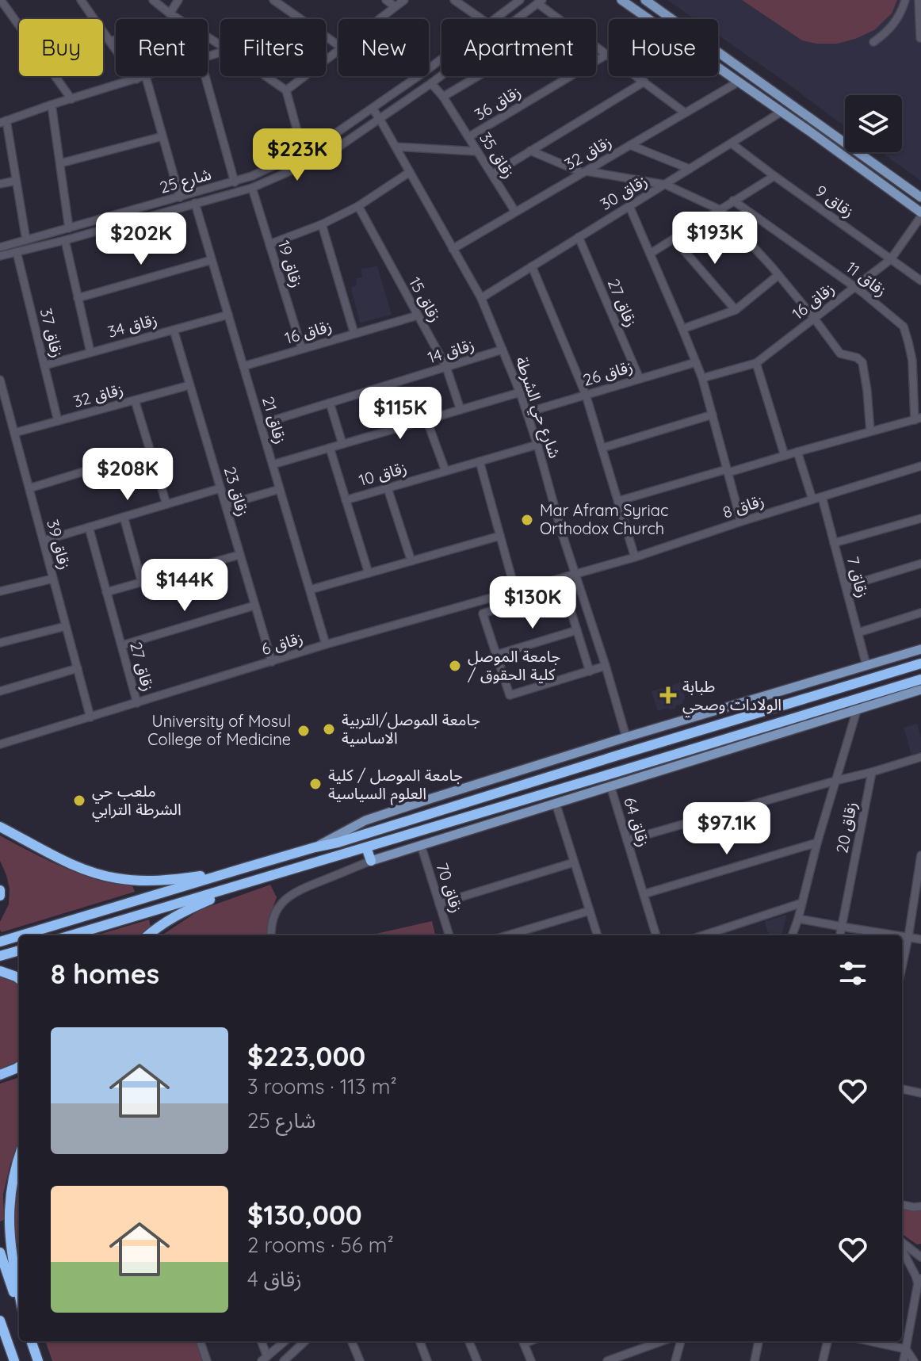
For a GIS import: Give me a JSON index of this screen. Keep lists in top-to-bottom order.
{
  "streets": {
    "street": [
      "زقاق 36",
      "زقاق 32",
      "زقاق 35",
      "شارع 25",
      "زقاق 30",
      "زقاق 9",
      "زقاق 19",
      "زقاق 11",
      "زقاق 15",
      "زقاق 16",
      "زقاق 27",
      "زقاق 34",
      "زقاق 37",
      "زقاق 14",
      "زقاق 26",
      "شارع حي الشرطة",
      "زقاق 21",
      "زقاق 10",
      "زقاق 23",
      "زقاق 8",
      "زقاق 39",
      "زقاق 7",
      "زقاق 6",
      "زقاق 64",
      "زقاق 20",
      "زقاق 70"
    ]
  },
  "crossings": [
    ["زقاق 36", "زقاق 35"],
    ["زقاق 32", "زقاق 35"],
    ["زقاق 32", "زقاق 37"],
    ["زقاق 32", "شارع حي الشرطة"],
    ["زقاق 32", "زقاق 23"],
    ["زقاق 32", "زقاق 39"],
    ["زقاق 35", "شارع 25"],
    ["شارع 25", "زقاق 19"],
    ["شارع 25", "زقاق 37"],
    ["شارع 25", "شارع حي الشرطة"],
    ["شارع 25", "زقاق 21"],
    ["زقاق 30", "زقاق 9"],
    ["زقاق 30", "زقاق 27"],
    ["زقاق 30", "شارع حي الشرطة"],
    ["زقاق 9", "زقاق 16"],
    ["زقاق 19", "زقاق 16"],
    ["زقاق 11", "زقاق 16"],
    ["زقاق 15", "زقاق 16"],
    ["زقاق 15", "زقاق 14"],
    ["زقاق 16", "زقاق 21"],
    ["زقاق 27", "زقاق 26"],
    ["زقاق 27", "زقاق 6"],
    ["زقاق 34", "زقاق 37"],
    ["زقاق 34", "زقاق 21"],
    ["زقاق 34", "زقاق 23"],
    ["زقاق 14", "شارع حي الشرطة"],
    ["زقاق 14", "زقاق 21"],
    ["زقاق 26", "شارع حي الشرطة"],
    ["شارع حي الشرطة", "زقاق 10"],
    ["شارع حي الشرطة", "زقاق 8"],
    ["شارع حي الشرطة", "زقاق 6"],
    ["زقاق 21", "زقاق 6"],
    ["زقاق 23", "زقاق 6"],
    ["زقاق 8", "زقاق 7"],
    ["زقاق 8", "زقاق 6"],
    ["زقاق 39", "زقاق 6"]
  ],
  "places": {
    "other": [
      "Mar Afram Syriac Orthodox Church",
      "جامعة الموصل / كلية الحقوق",
      "جامعة الموصل/التربية الاساسية",
      "University of Mosul College of Medicine",
      "جامعة الموصل / كلية العلوم السياسية",
      "ملعب حي الشرطة الترابي"
    ],
    "health": ["طبابة الولادات وصحي"]
  },
  "page": {
    "chip": [
      "Buy",
      "Rent",
      "Filters",
      "New",
      "Apartment",
      "House"
    ],
    "price": [
      "$223K",
      "$193K",
      "$202K",
      "$115K",
      "$208K",
      "$144K",
      "$130K",
      "$97.1K"
    ],
    "heading": "8 homes",
    "list": [
      {
        "name": "$223,000",
        "note": "3 rooms · 113 m² · شارع 25"
      },
      {
        "name": "$130,000",
        "note": "2 rooms · 56 m² · زقاق 4"
      }
    ]
  }
}
